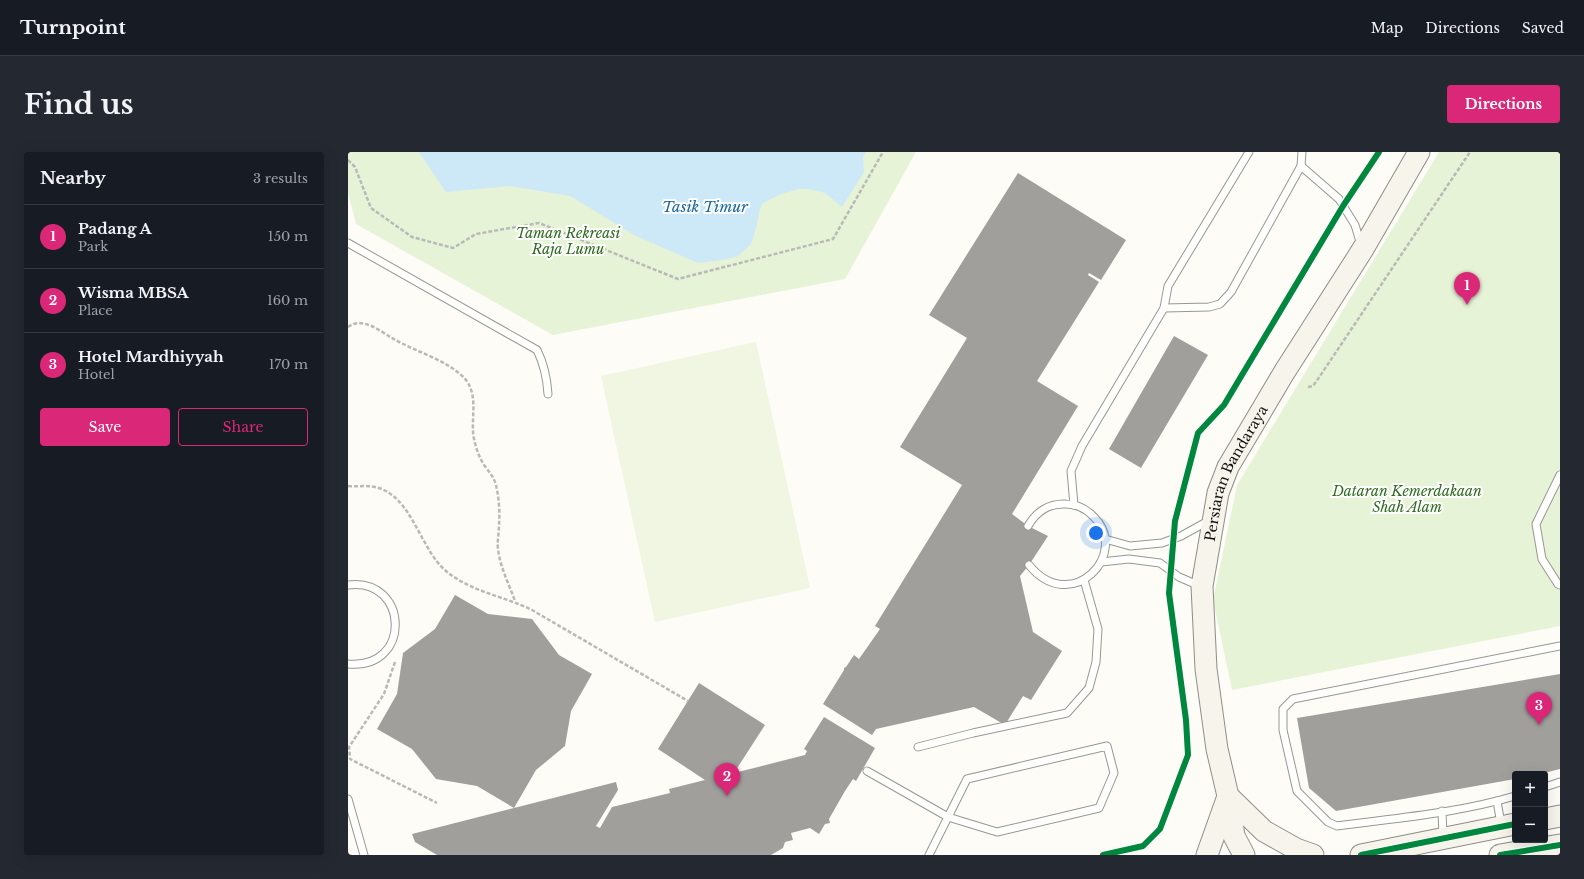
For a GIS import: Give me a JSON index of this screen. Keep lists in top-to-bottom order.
{
  "streets": {
    "main road": ["Persiaran Bandaraya"]
  },
  "water": ["Tasik Timur"],
  "parks": ["Taman Rekreasi Raja Lumu", "Dataran Kemerdakaan Shah Alam"],
  "page": {
    "header": "Turnpoint",
    "nav": ["Map", "Directions", "Saved"],
    "buttons": [
      "Directions",
      ["Save", "Share"]
    ],
    "title": "Find us",
    "heading": ["Nearby", "3 results"],
    "list": [
      {
        "mark": "1",
        "name": "Padang A",
        "note": "Park",
        "value": "150 m"
      },
      {
        "mark": "2",
        "name": "Wisma MBSA",
        "note": "Place",
        "value": "160 m"
      },
      {
        "mark": "3",
        "name": "Hotel Mardhiyyah",
        "note": "Hotel",
        "value": "170 m"
      }
    ],
    "pins": ["1", "3", "2"],
    "map_buttons": ["+", "−"]
  }
}
